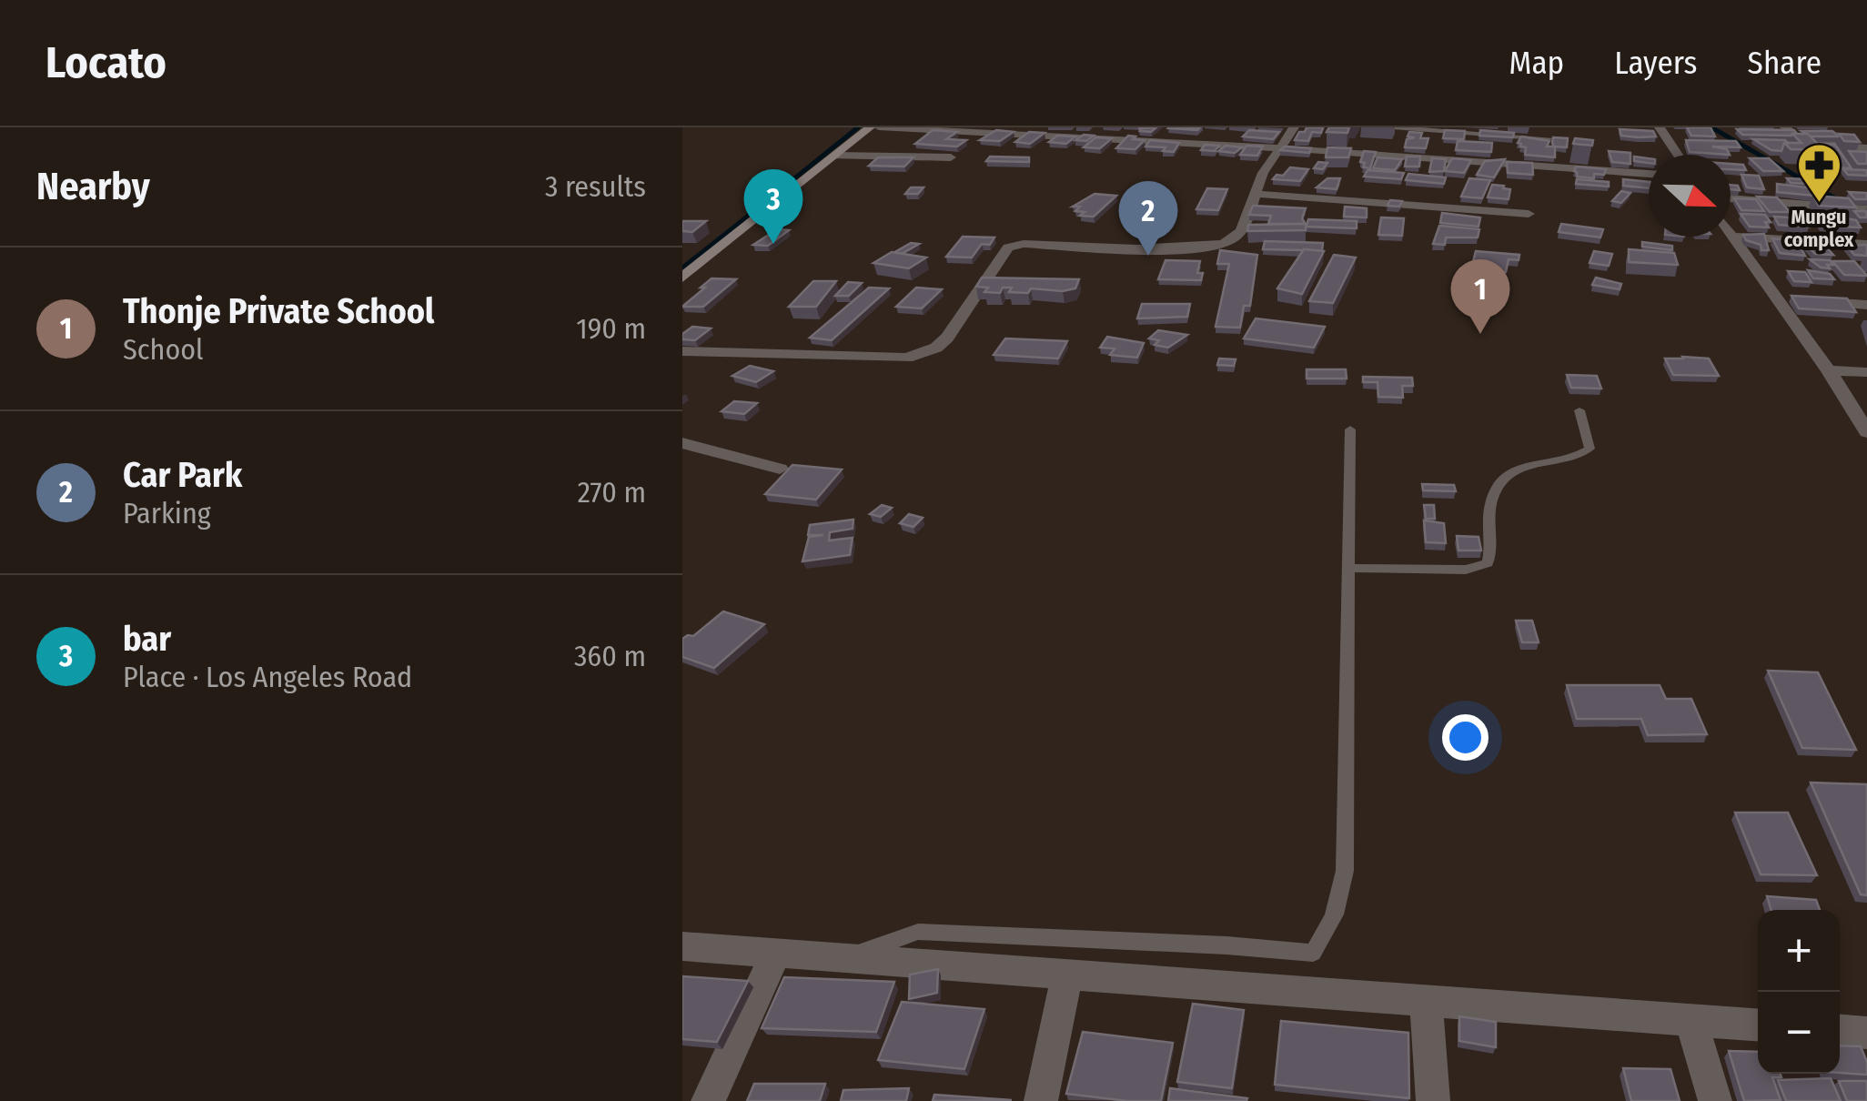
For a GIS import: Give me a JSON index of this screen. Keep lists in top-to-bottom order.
{
  "places": {
    "pharmacy": ["Mungu complex"]
  },
  "north": "right",
  "page": {
    "header": "Locato",
    "nav": ["Map", "Layers", "Share"],
    "heading": ["Nearby", "3 results"],
    "pins": ["3", "2", "1"],
    "list": [
      {
        "mark": "1",
        "name": "Thonje Private School",
        "note": "School",
        "value": "190 m"
      },
      {
        "mark": "2",
        "name": "Car Park",
        "note": "Parking",
        "value": "270 m"
      },
      {
        "mark": "3",
        "name": "bar",
        "note": "Place · Los Angeles Road",
        "value": "360 m"
      }
    ],
    "map_buttons": ["+", "−"]
  }
}
